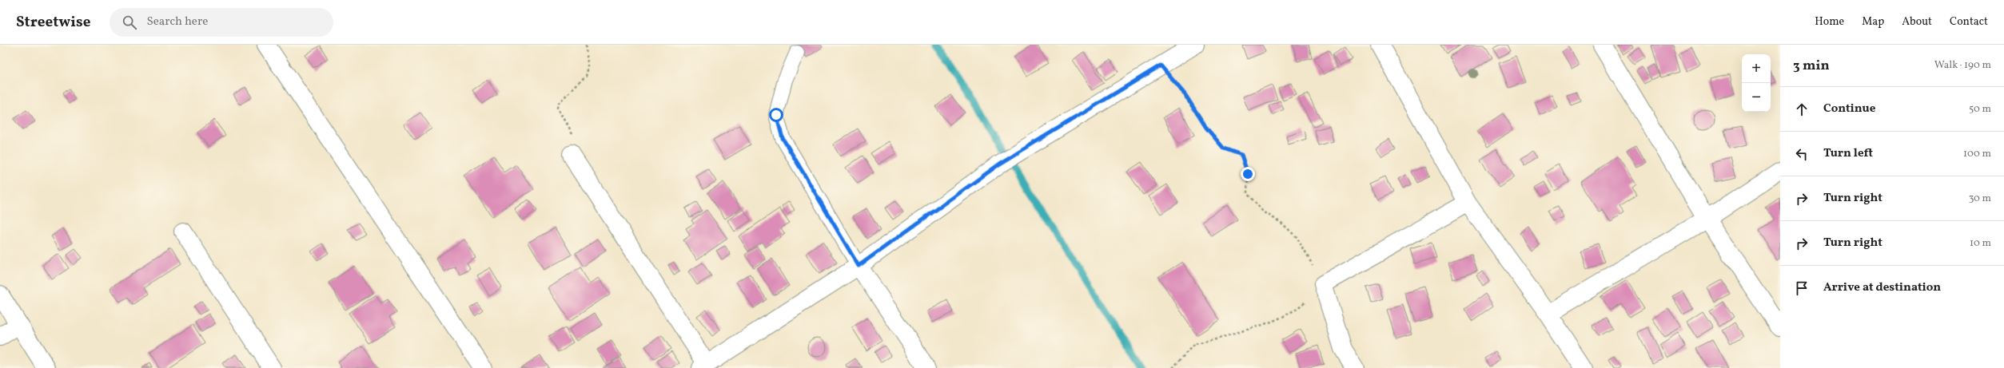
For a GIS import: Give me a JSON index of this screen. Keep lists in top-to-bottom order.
{
  "page": {
    "header": "Streetwise",
    "search": "Search here",
    "nav": [
      "Home",
      "Map",
      "About",
      "Contact"
    ],
    "heading": ["3 min", "Walk · 190 m"],
    "map_buttons": ["+", "−"],
    "list": [
      ["Continue", "50 m"],
      ["Turn left", "100 m"],
      ["Turn right", "30 m"],
      ["Turn right", "10 m"],
      "Arrive at destination"
    ]
  }
}
